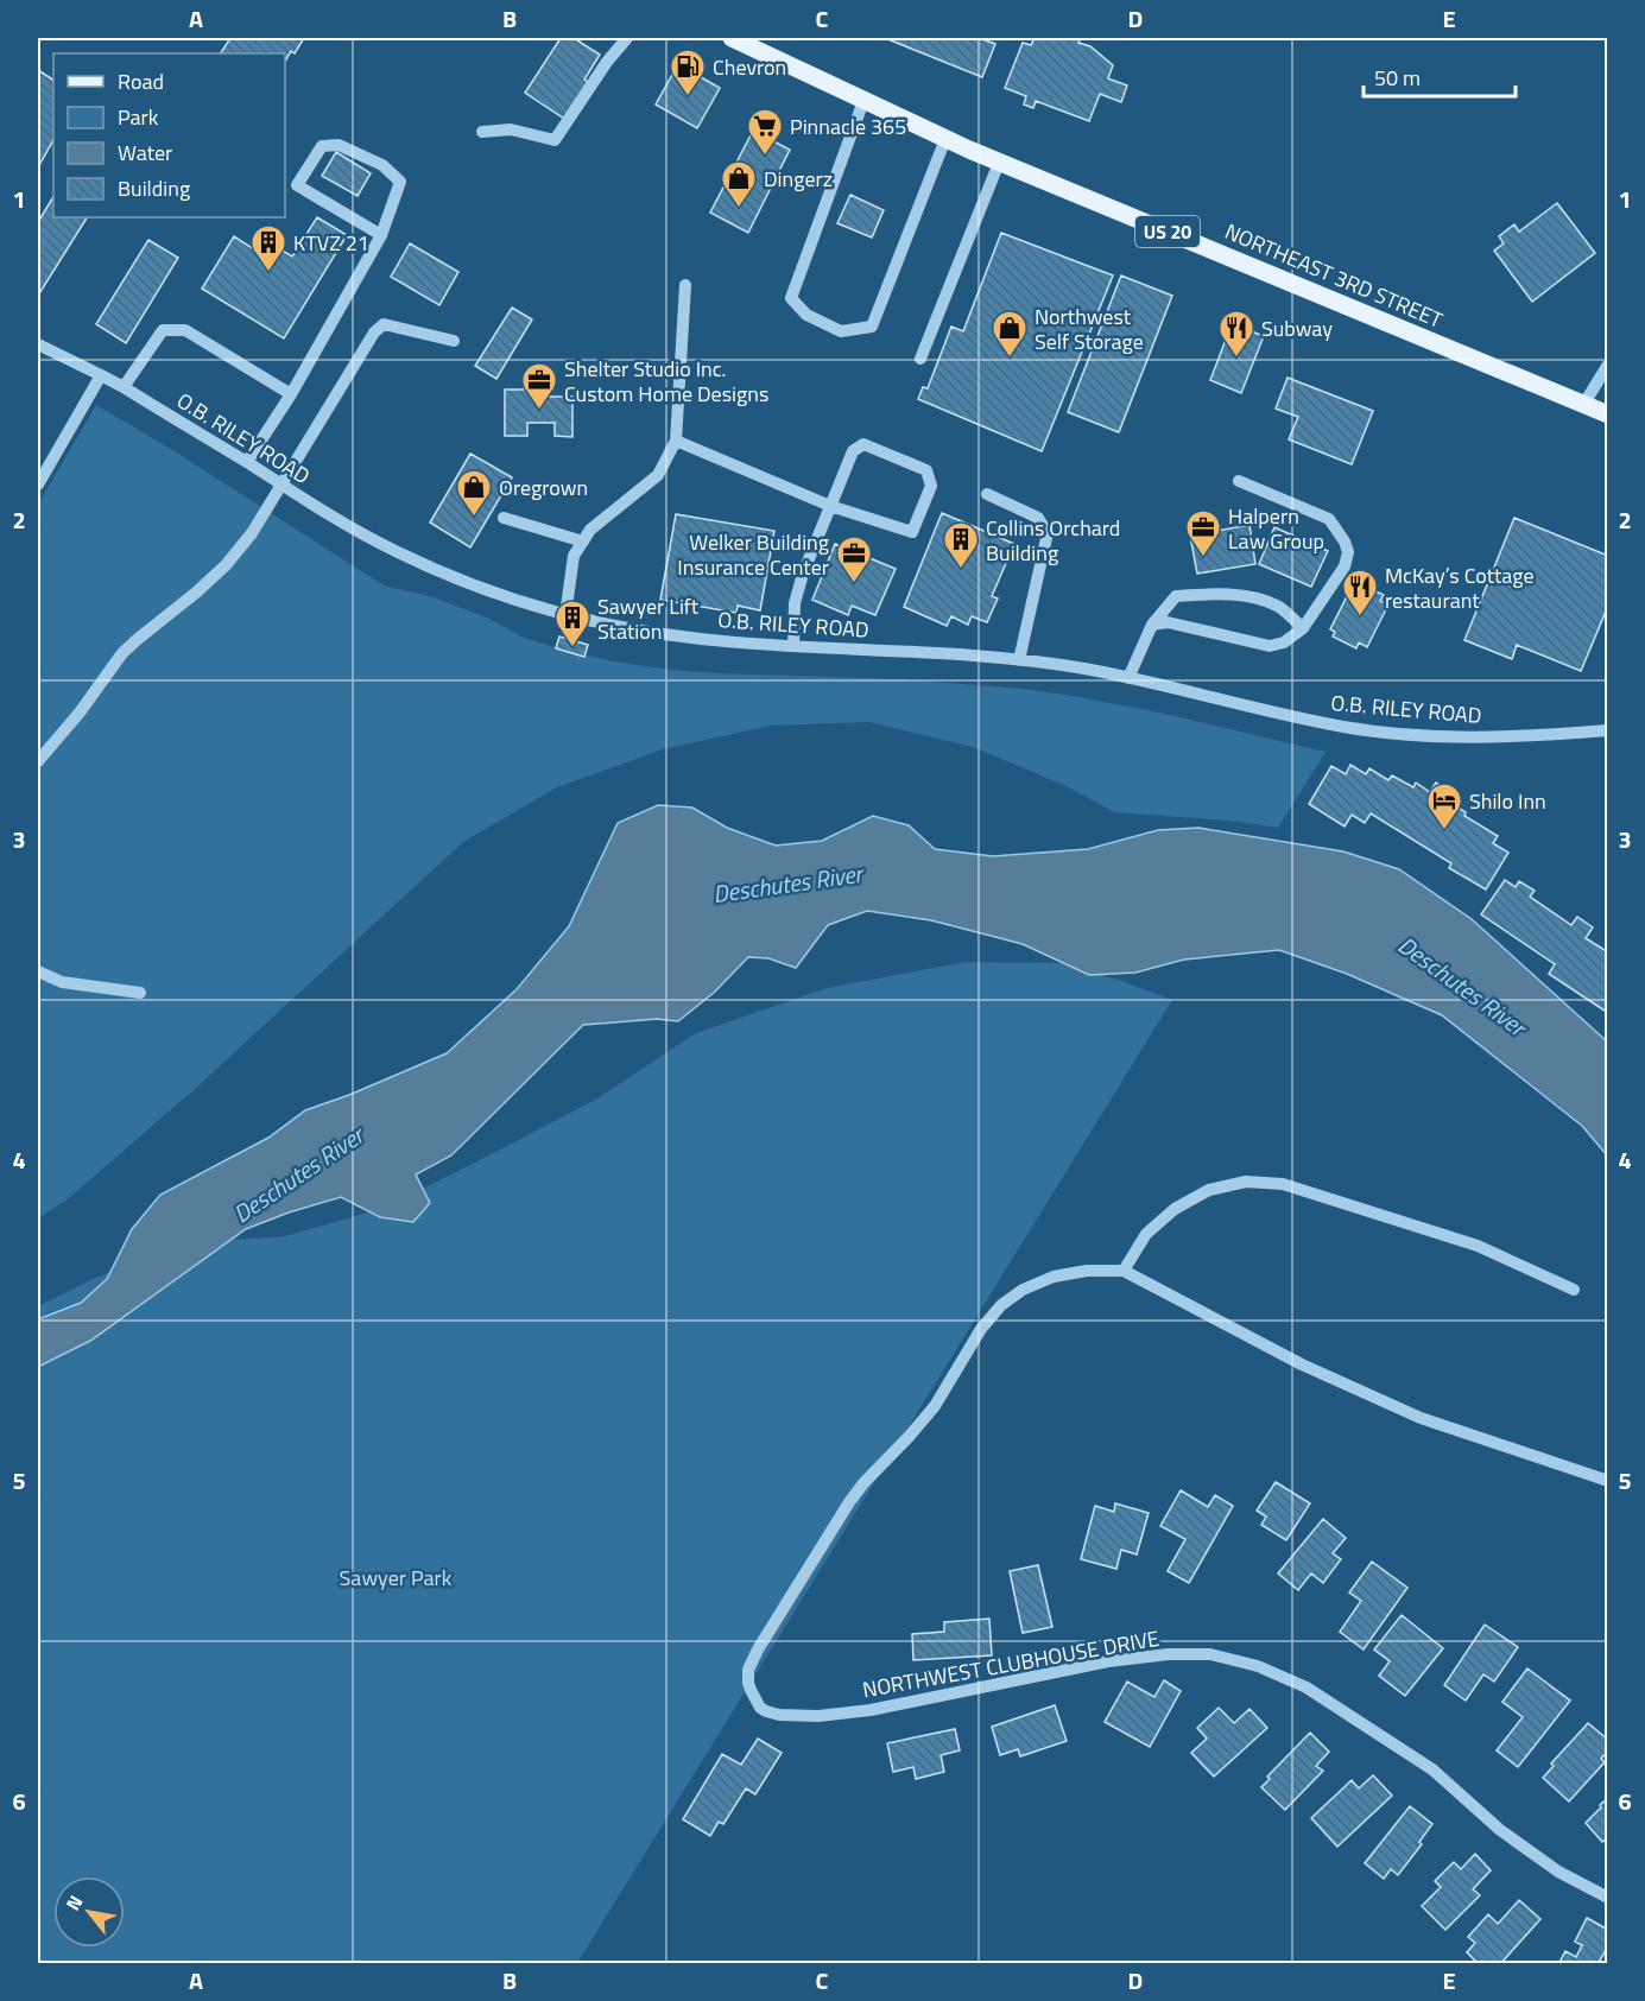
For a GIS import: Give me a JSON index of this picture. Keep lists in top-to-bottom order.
{
  "streets": {
    "main road": ["US 20", "NORTHEAST 3RD STREET"],
    "street": ["O.B. RILEY ROAD", "NORTHWEST CLUBHOUSE DRIVE"]
  },
  "water": ["Deschutes River"],
  "parks": ["Sawyer Park"],
  "places": {
    "fuel station": ["Chevron"],
    "supermarket": ["Pinnacle 365"],
    "shop": ["Dingerz", "Northwest Self Storage", "Oregrown"],
    "building": ["KTVZ 21", "Collins Orchard Building", "Sawyer Lift Station"],
    "restaurant": ["Subway", "McKay’s Cottage restaurant"],
    "office": ["Shelter Studio Inc. Custom Home Designs", "Halpern Law Group", "Welker Building Insurance Center"],
    "hotel": ["Shilo Inn"]
  },
  "legend": [
    "Road",
    "Park",
    "Water",
    "Building"
  ],
  "scale_bar": "50 m",
  "north": "top left",
  "grid": {
    "columns": [
      "A",
      "B",
      "C",
      "D",
      "E"
    ],
    "rows": [
      "1",
      "2",
      "3",
      "4",
      "5",
      "6"
    ]
  }
}
